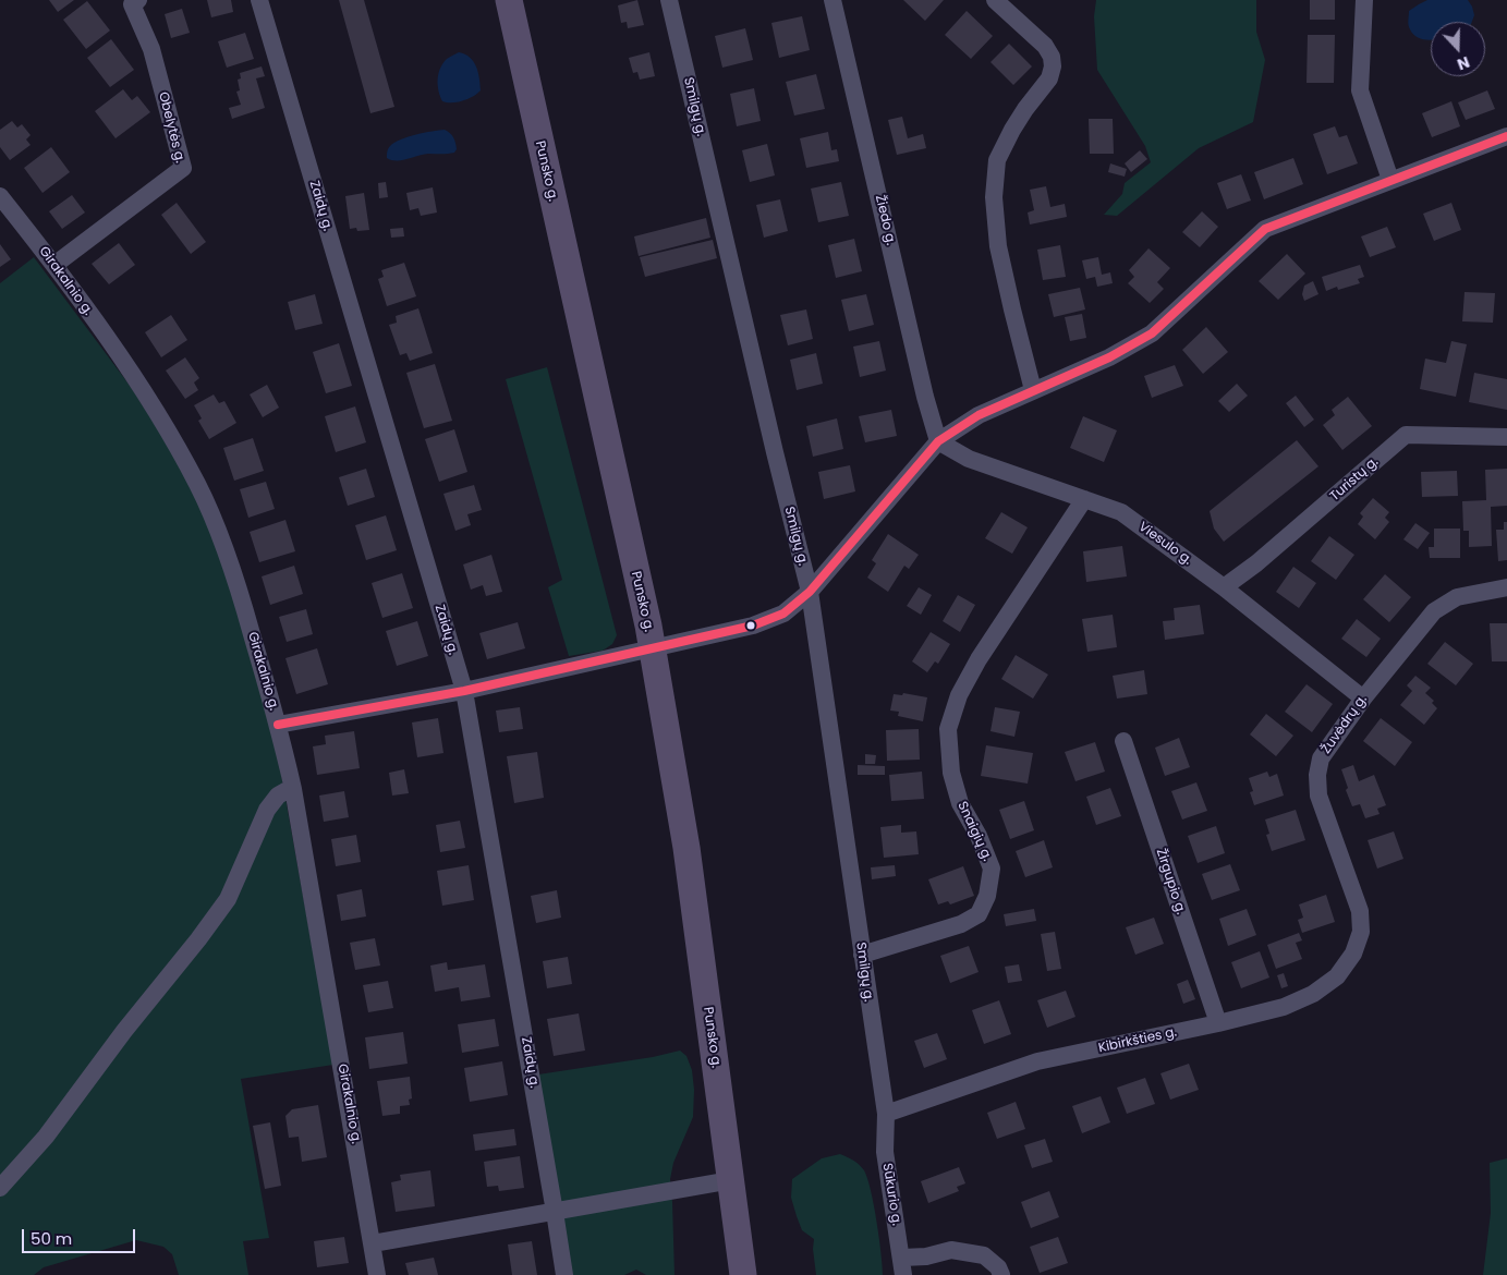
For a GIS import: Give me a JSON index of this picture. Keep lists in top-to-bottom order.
{
  "streets": {
    "main road": ["Punsko g."],
    "street": [
      "Smilgų g.",
      "Obelytės g.",
      "Zaidų g.",
      "Žiedo g.",
      "Girakalnio g.",
      "Turistų g.",
      "Viesulo g.",
      "Žuvėdrų g.",
      "Snaigių g.",
      "Žirgupio g.",
      "Kibirkšties g.",
      "Sūkurio g."
    ]
  },
  "crossings": [
    ["Smilgų g.", "Snaigių g."],
    ["Smilgų g.", "Kibirkšties g."],
    ["Smilgų g.", "Sūkurio g."],
    ["Obelytės g.", "Girakalnio g."],
    ["Žiedo g.", "Viesulo g."],
    ["Turistų g.", "Viesulo g."],
    ["Viesulo g.", "Žuvėdrų g."],
    ["Viesulo g.", "Snaigių g."],
    ["Žuvėdrų g.", "Kibirkšties g."],
    ["Žirgupio g.", "Kibirkšties g."],
    ["Kibirkšties g.", "Sūkurio g."]
  ],
  "scale_bar": "50 m",
  "north": "bottom"
}
